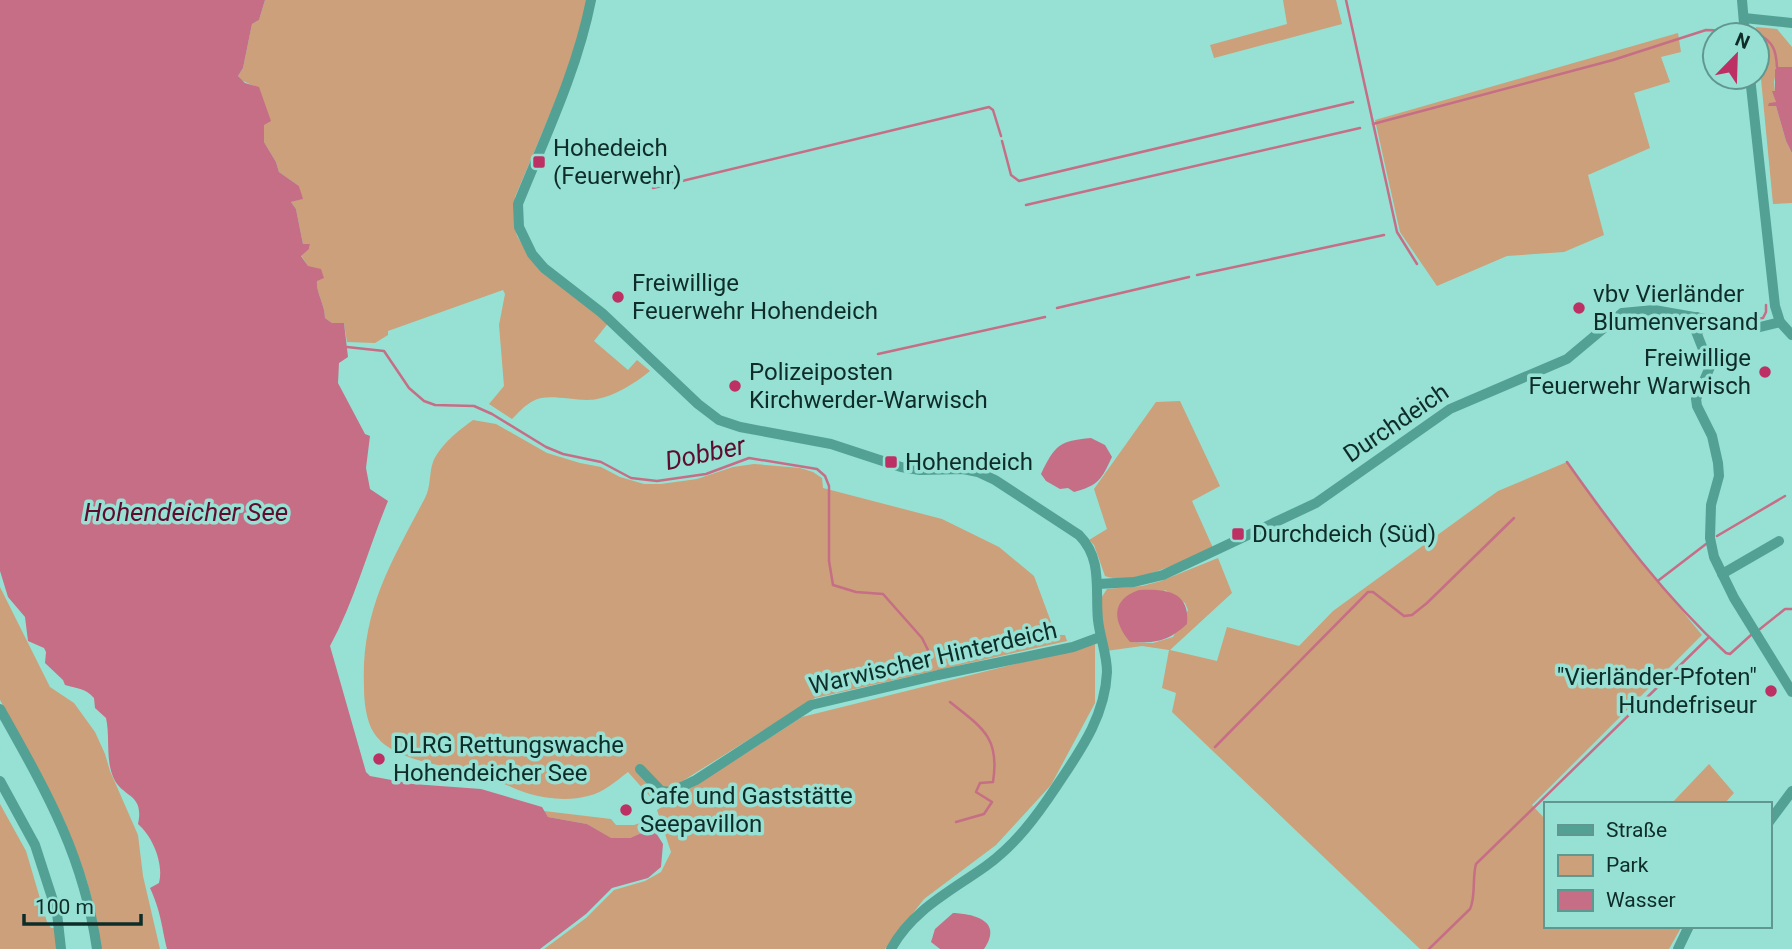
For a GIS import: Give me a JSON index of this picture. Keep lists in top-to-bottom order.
{
  "streets": {
    "street": ["Durchdeich", "Warwischer Hinterdeich"]
  },
  "water": ["Dobber", "Hohendeicher See"],
  "places": {
    "transit": ["Hohedeich (Feuerwehr)", "Hohendeich", "Durchdeich (Süd)"],
    "other": [
      "Freiwillige Feuerwehr Hohendeich",
      "vbv Vierländer Blumenversand",
      "Freiwillige Feuerwehr Warwisch",
      "Polizeiposten Kirchwerder-Warwisch",
      "\"Vierländer-Pfoten\" Hundefriseur",
      "DLRG Rettungswache Hohendeicher See",
      "Cafe und Gaststätte Seepavillon"
    ]
  },
  "legend": ["Straße", "Park", "Wasser"],
  "scale_bar": "100 m",
  "north": "top right"
}
